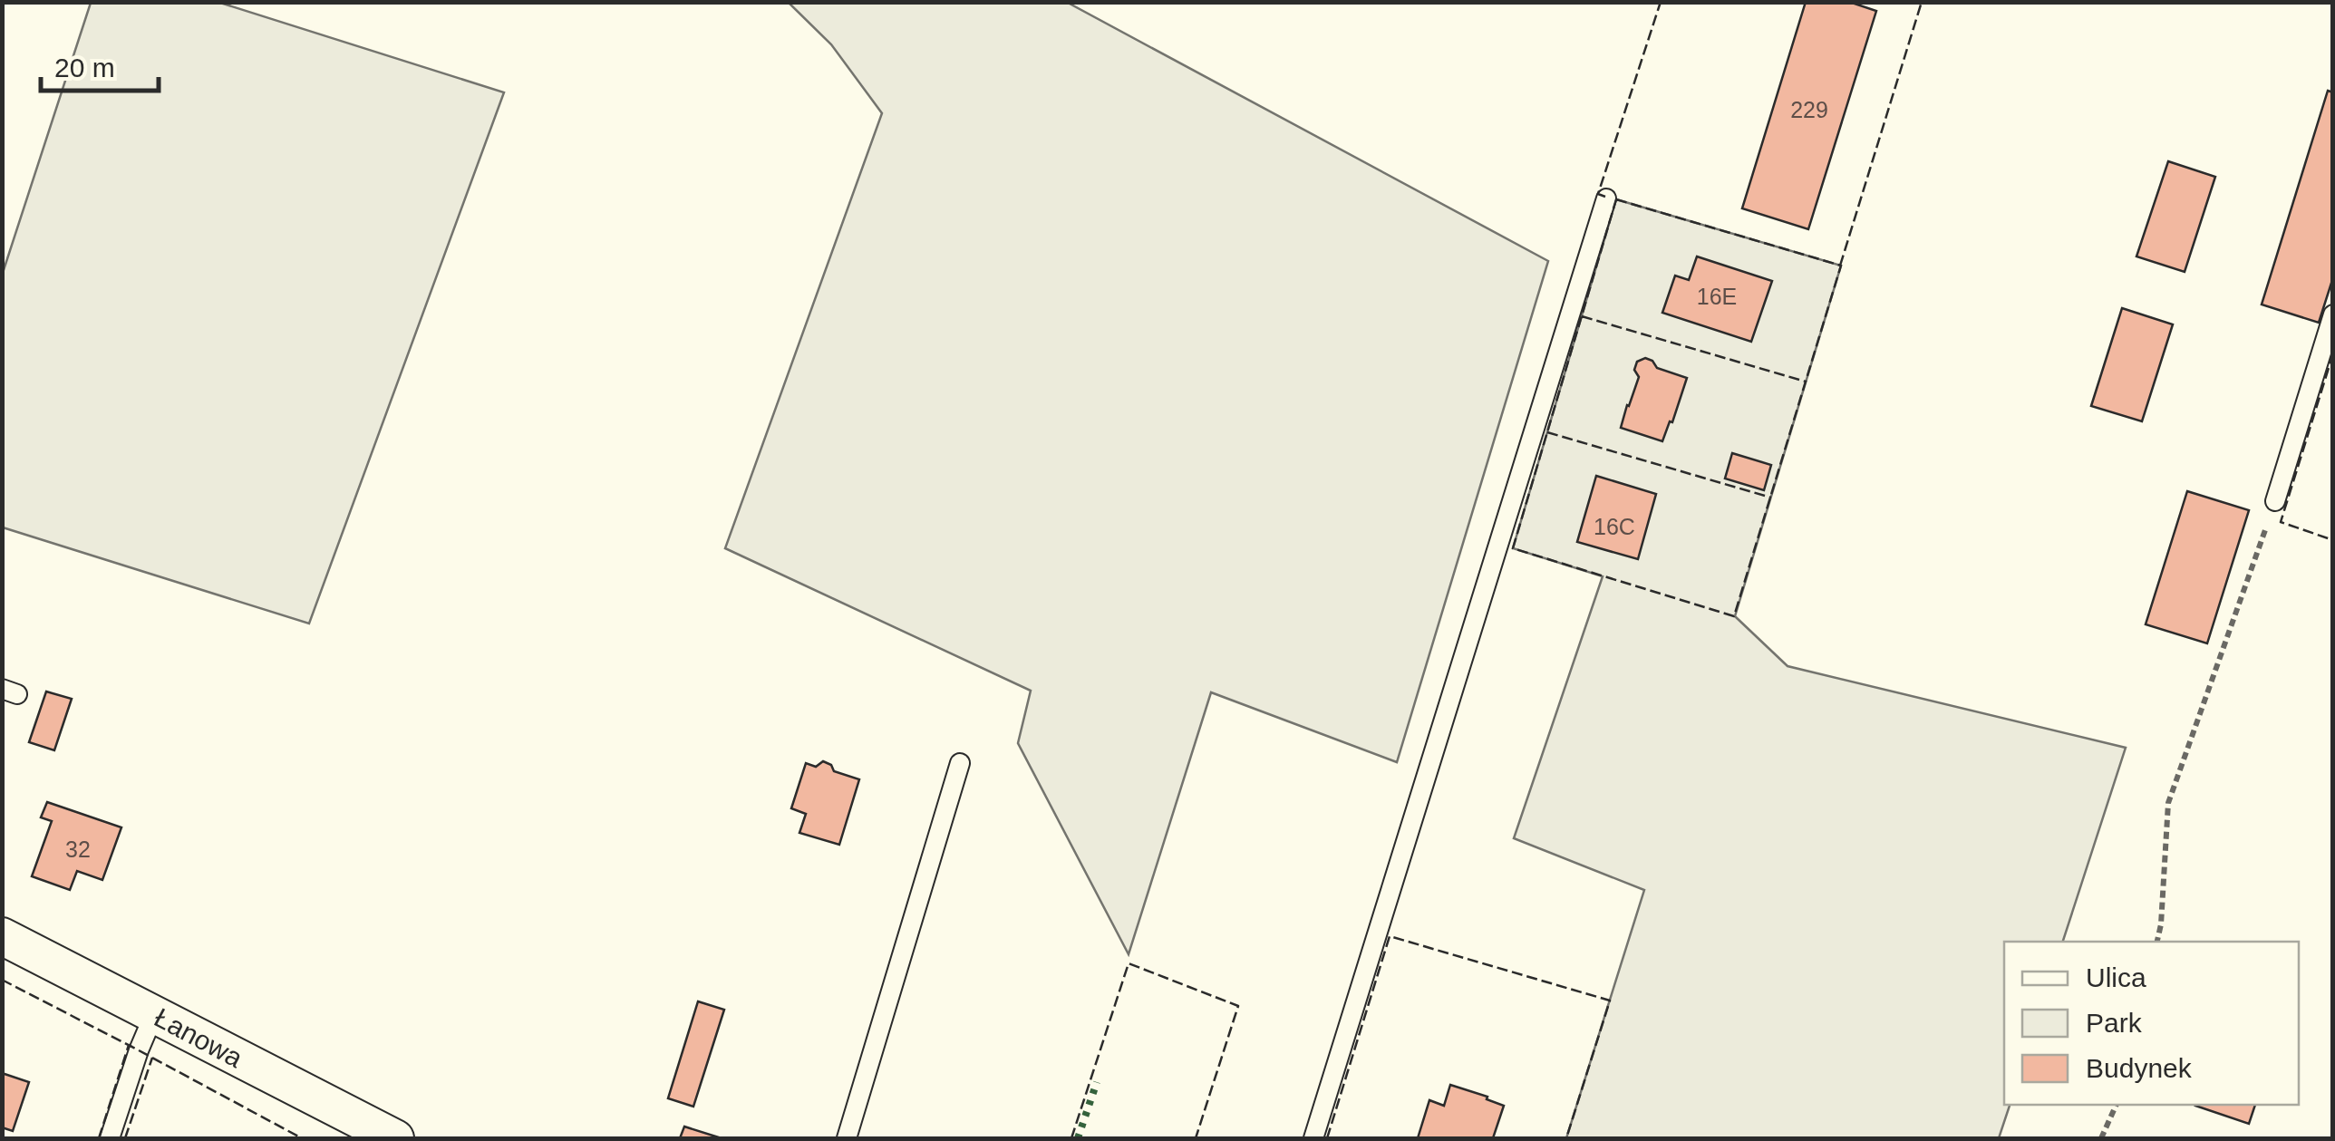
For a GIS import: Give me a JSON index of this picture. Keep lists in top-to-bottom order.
{
  "streets": {
    "street": ["Łanowa"]
  },
  "house_numbers": [
    "229",
    "16E",
    "16C",
    "32"
  ],
  "legend": ["Ulica", "Park", "Budynek"],
  "scale_bar": "20 m"
}
